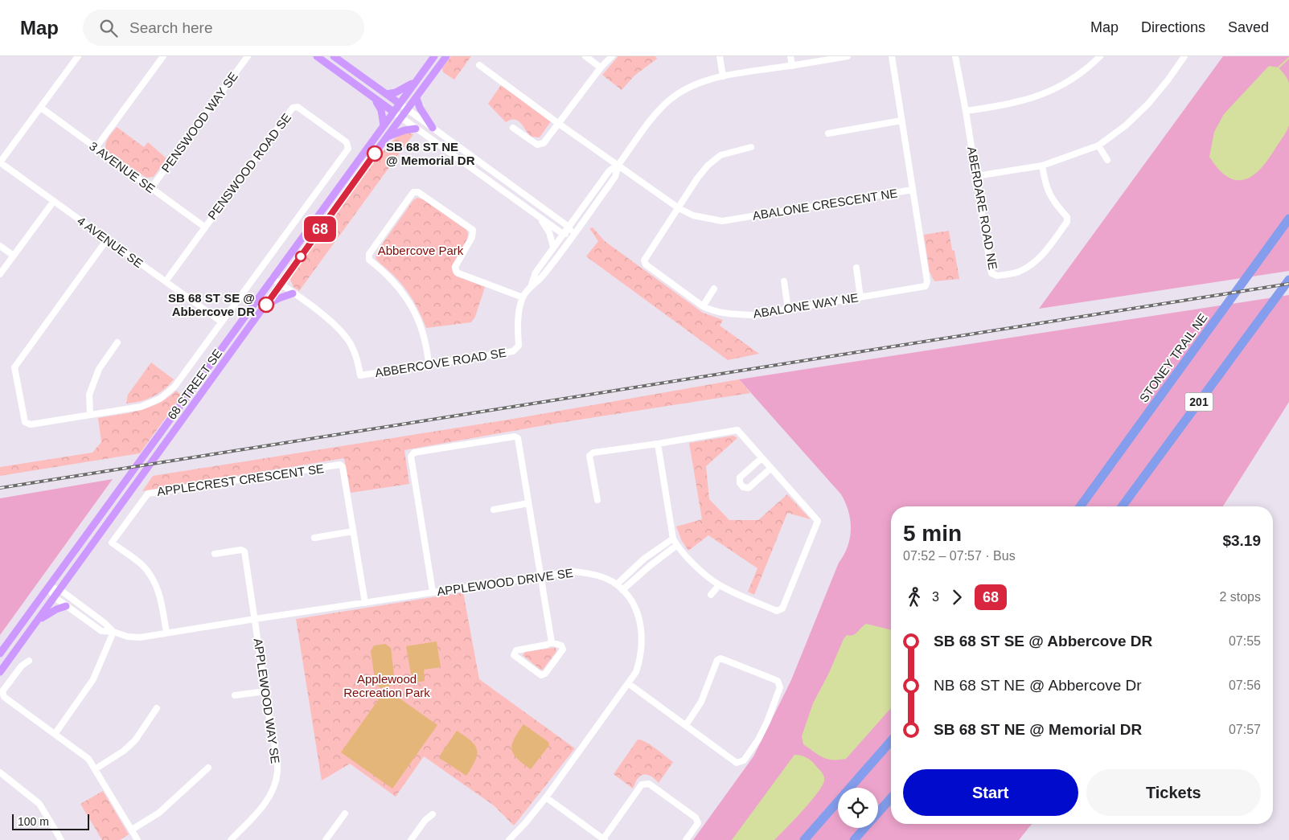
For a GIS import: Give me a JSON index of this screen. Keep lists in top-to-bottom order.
{
  "streets": {
    "highway": ["STONEY TRAIL NE", "201"],
    "main road": ["68 STREET SE"],
    "street": [
      "PENSWOOD WAY SE",
      "PENSWOOD ROAD SE",
      "3 AVENUE SE",
      "ABALONE CRESCENT NE",
      "ABERDARE ROAD NE",
      "4 AVENUE SE",
      "ABALONE WAY NE",
      "ABBERCOVE ROAD SE",
      "APPLECREST CRESCENT SE",
      "APPLEWOOD DRIVE SE",
      "APPLEWOOD WAY SE"
    ]
  },
  "crossings": [
    ["PENSWOOD WAY SE", "3 AVENUE SE"],
    ["PENSWOOD ROAD SE", "3 AVENUE SE"],
    ["PENSWOOD ROAD SE", "4 AVENUE SE"],
    ["ABALONE CRESCENT NE", "ABALONE WAY NE"],
    ["68 STREET SE", "APPLEWOOD DRIVE SE"],
    ["APPLECREST CRESCENT SE", "APPLEWOOD DRIVE SE"],
    ["APPLEWOOD DRIVE SE", "APPLEWOOD WAY SE"]
  ],
  "parks": ["Abbercove Park", "Applewood Recreation Park"],
  "places": ["SB 68 ST NE @ Memorial DR", "SB 68 ST SE @ Abbercove DR"],
  "lines": ["bus line 68"],
  "scale_bar": "100 m",
  "page": {
    "header": "Map",
    "search": "Search here",
    "nav": ["Map", "Directions", "Saved"],
    "on_map": "68",
    "heading": ["5 min", "07:52 – 07:57 · Bus", "$3.19"],
    "legs": ["3", "68", "2 stops"],
    "list": [
      {
        "name": "SB 68 ST SE @ Abbercove DR",
        "value": "07:55"
      },
      {
        "name": "NB 68 ST NE @ Abbercove Dr",
        "value": "07:56"
      },
      {
        "name": "SB 68 ST NE @ Memorial DR",
        "value": "07:57"
      }
    ],
    "buttons": ["Start", "Tickets"],
    "scale": "100 m"
  }
}
